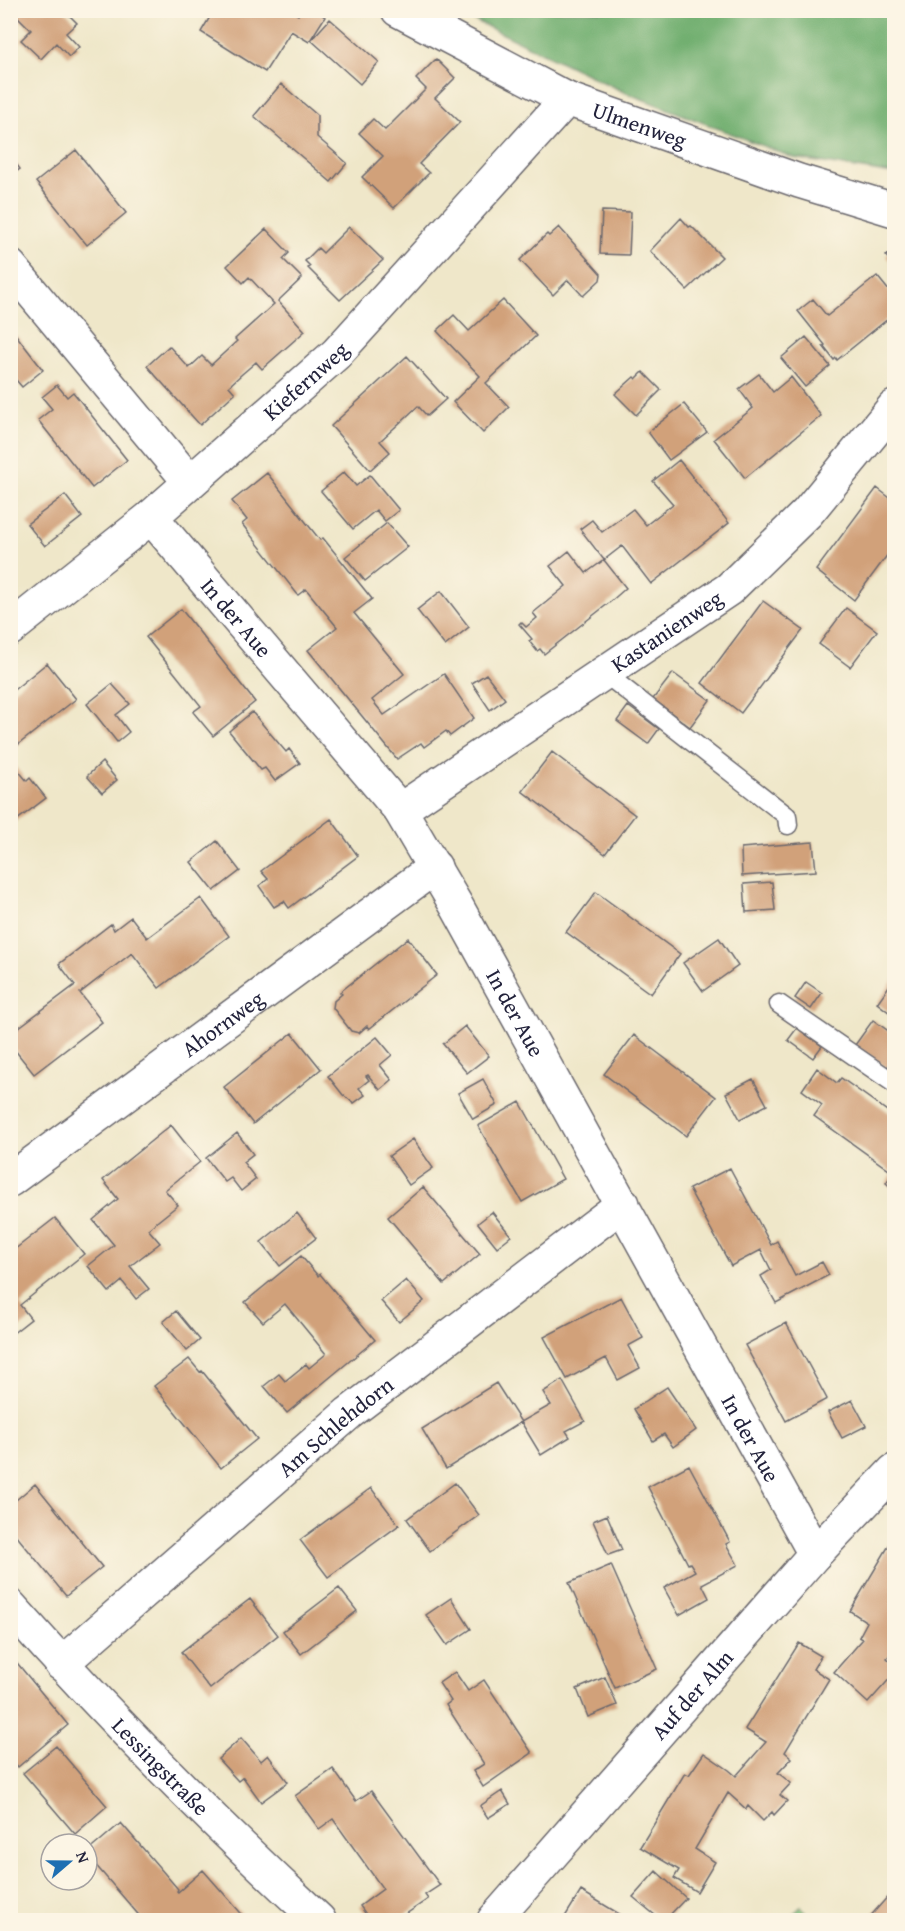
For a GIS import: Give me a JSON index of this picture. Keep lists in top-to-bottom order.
{
  "streets": {
    "street": [
      "Ulmenweg",
      "Kiefernweg",
      "In der Aue",
      "Kastanienweg",
      "Ahornweg",
      "Am Schlehdorn",
      "Auf der Alm",
      "Lessingstraße"
    ]
  },
  "crossings": [
    ["Ulmenweg", "Kiefernweg"],
    ["Kiefernweg", "In der Aue"],
    ["In der Aue", "Kastanienweg"],
    ["In der Aue", "Ahornweg"],
    ["In der Aue", "Am Schlehdorn"],
    ["In der Aue", "Auf der Alm"],
    ["Am Schlehdorn", "Lessingstraße"]
  ],
  "north": "right"
}
